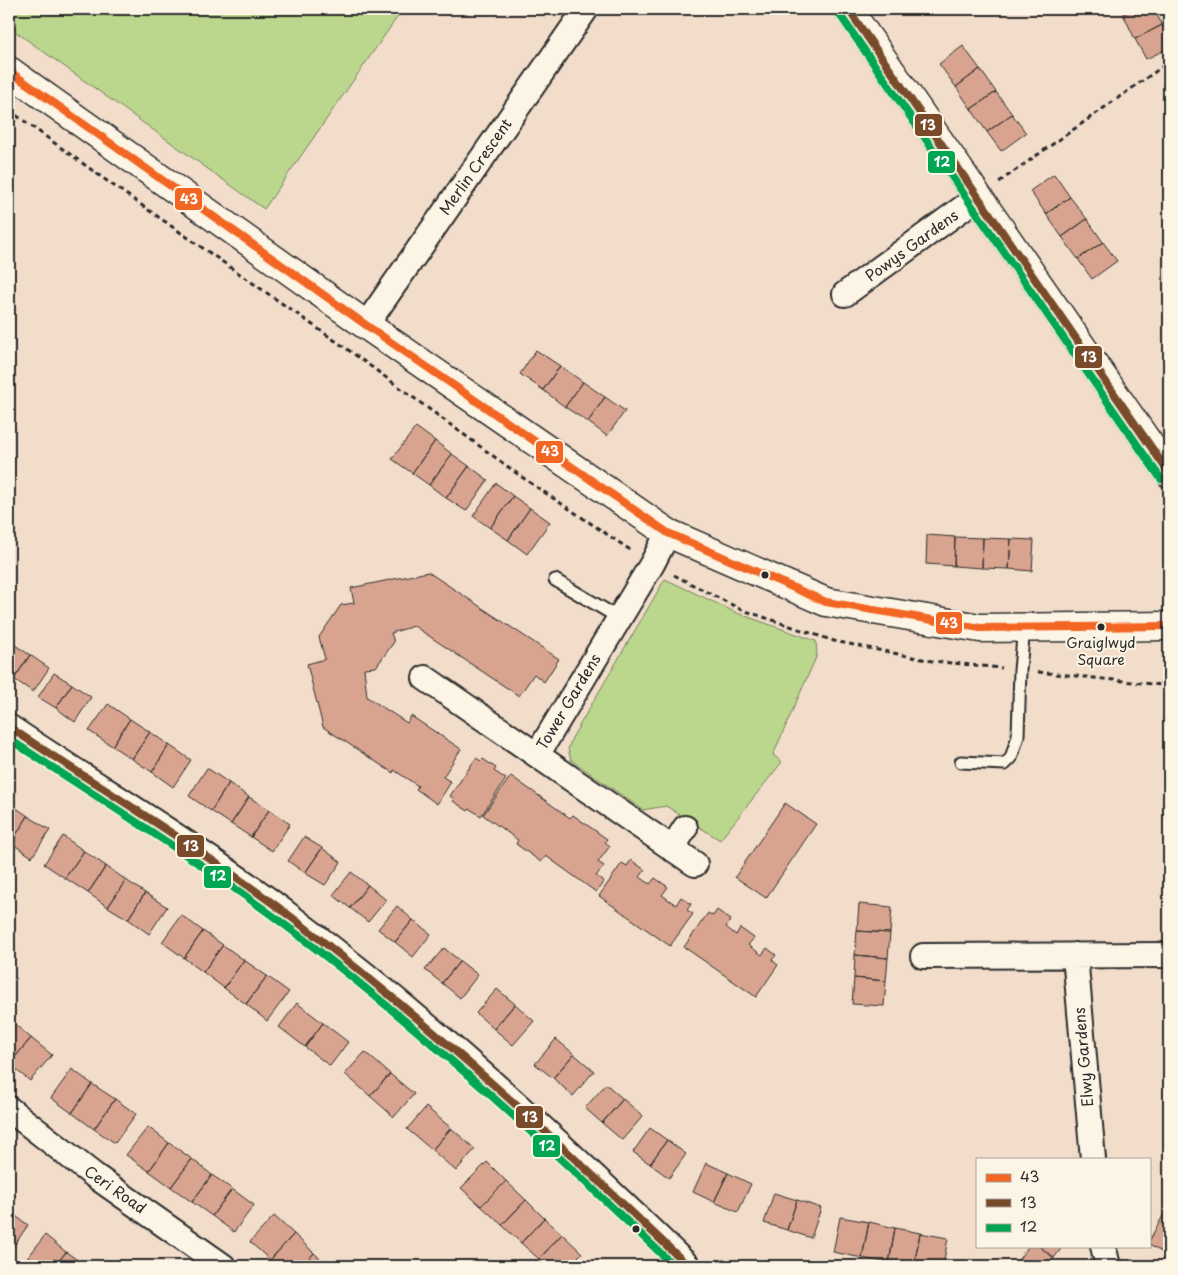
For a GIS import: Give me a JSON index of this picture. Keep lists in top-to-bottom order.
{
  "streets": {
    "street": [
      "Merlin Crescent",
      "Powys Gardens",
      "Tower Gardens",
      "Elwy Gardens",
      "Ceri Road"
    ]
  },
  "places": ["Graiglwyd Square"],
  "lines": ["transit line 13", "transit line 12", "transit line 43"],
  "legend": ["43", "13", "12"]
}
